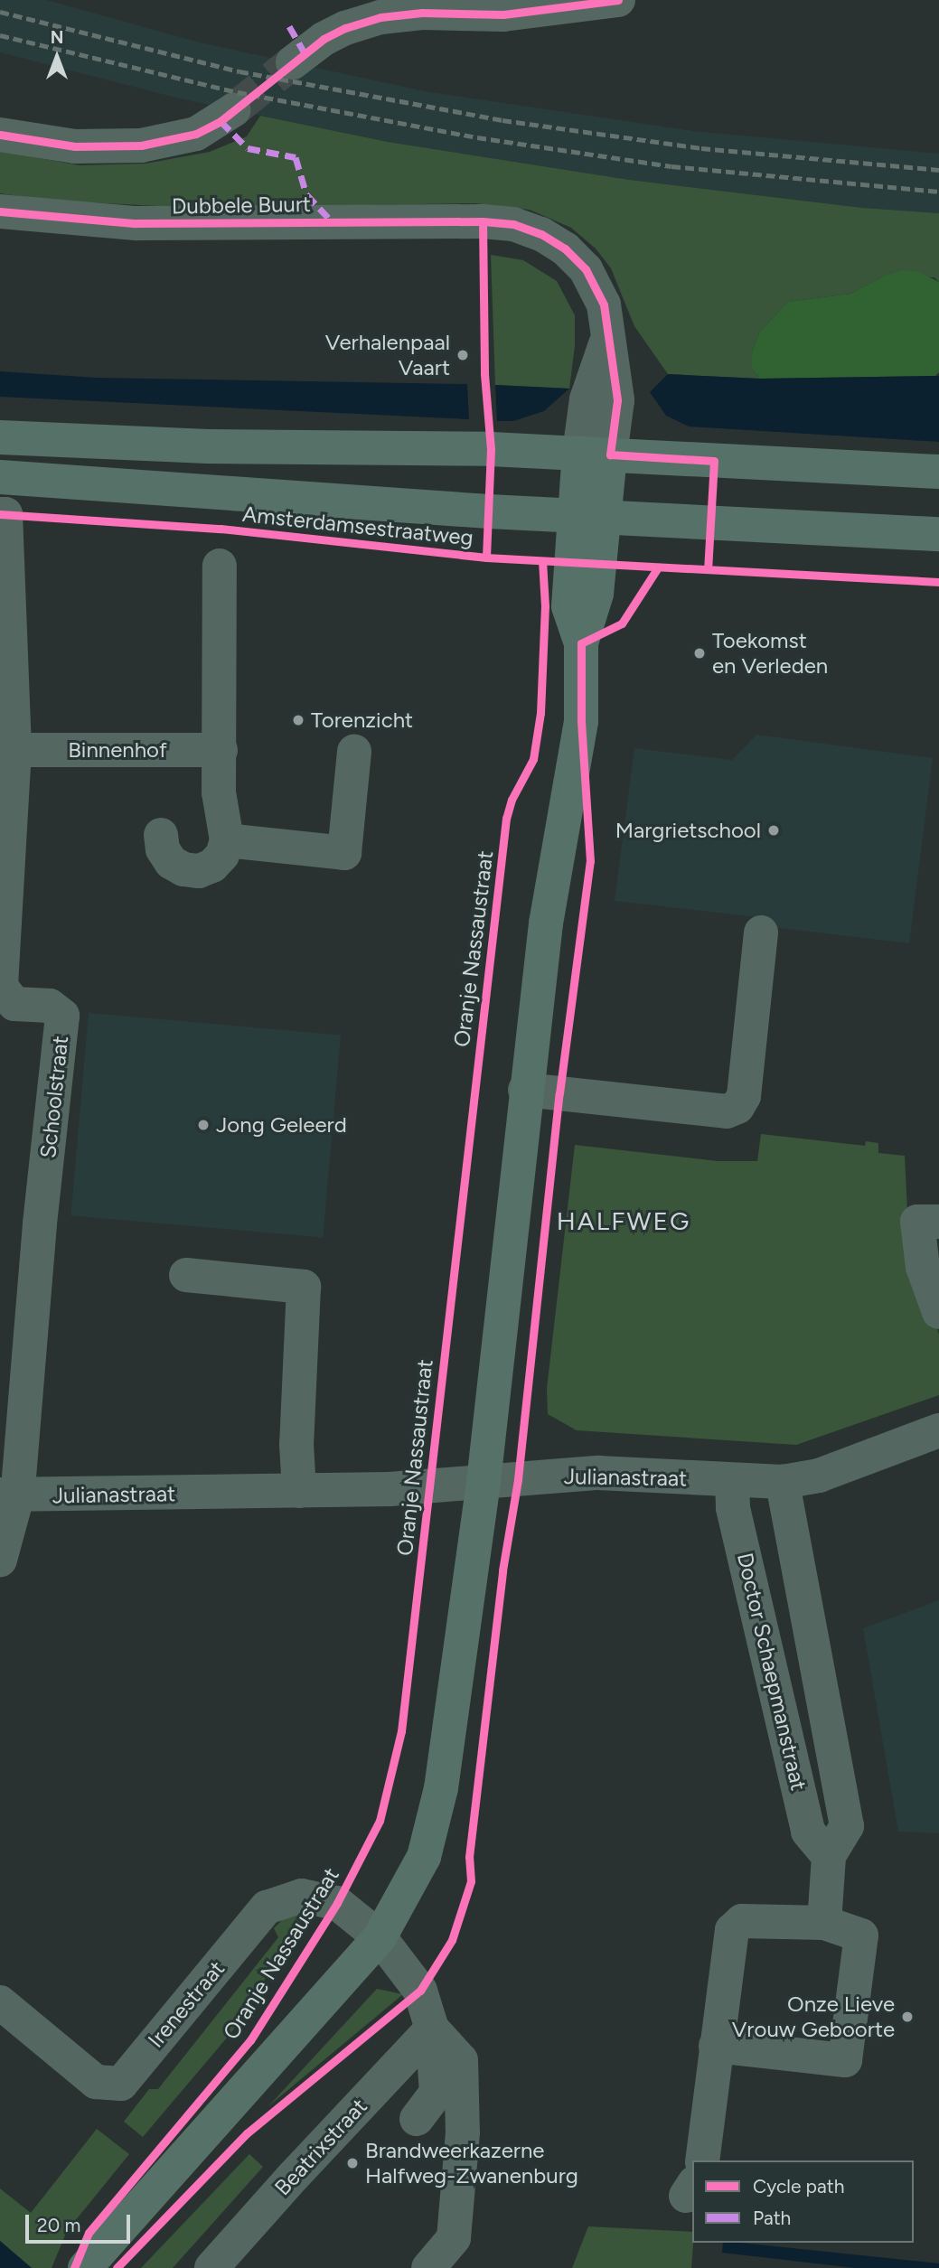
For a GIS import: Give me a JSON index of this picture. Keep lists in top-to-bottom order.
{
  "streets": {
    "street": [
      "Dubbele Buurt",
      "Binnenhof",
      "Schoolstraat",
      "Julianastraat",
      "Doctor Schaepmanstraat",
      "Irenestraat",
      "Beatrixstraat"
    ],
    "cycle path": ["Amsterdamsestraatweg", "Oranje Nassaustraat"]
  },
  "crossings": [
    ["Binnenhof", "Schoolstraat"],
    ["Schoolstraat", "Julianastraat"],
    ["Julianastraat", "Doctor Schaepmanstraat"]
  ],
  "districts": ["HALFWEG"],
  "places": [
    "Verhalenpaal Vaart",
    "Toekomst en Verleden",
    "Torenzicht",
    "Margrietschool",
    "Jong Geleerd",
    "Onze Lieve Vrouw Geboorte",
    "Brandweerkazerne Halfweg-Zwanenburg"
  ],
  "legend": ["Cycle path", "Path"],
  "scale_bar": "20 m",
  "north": "top"
}
